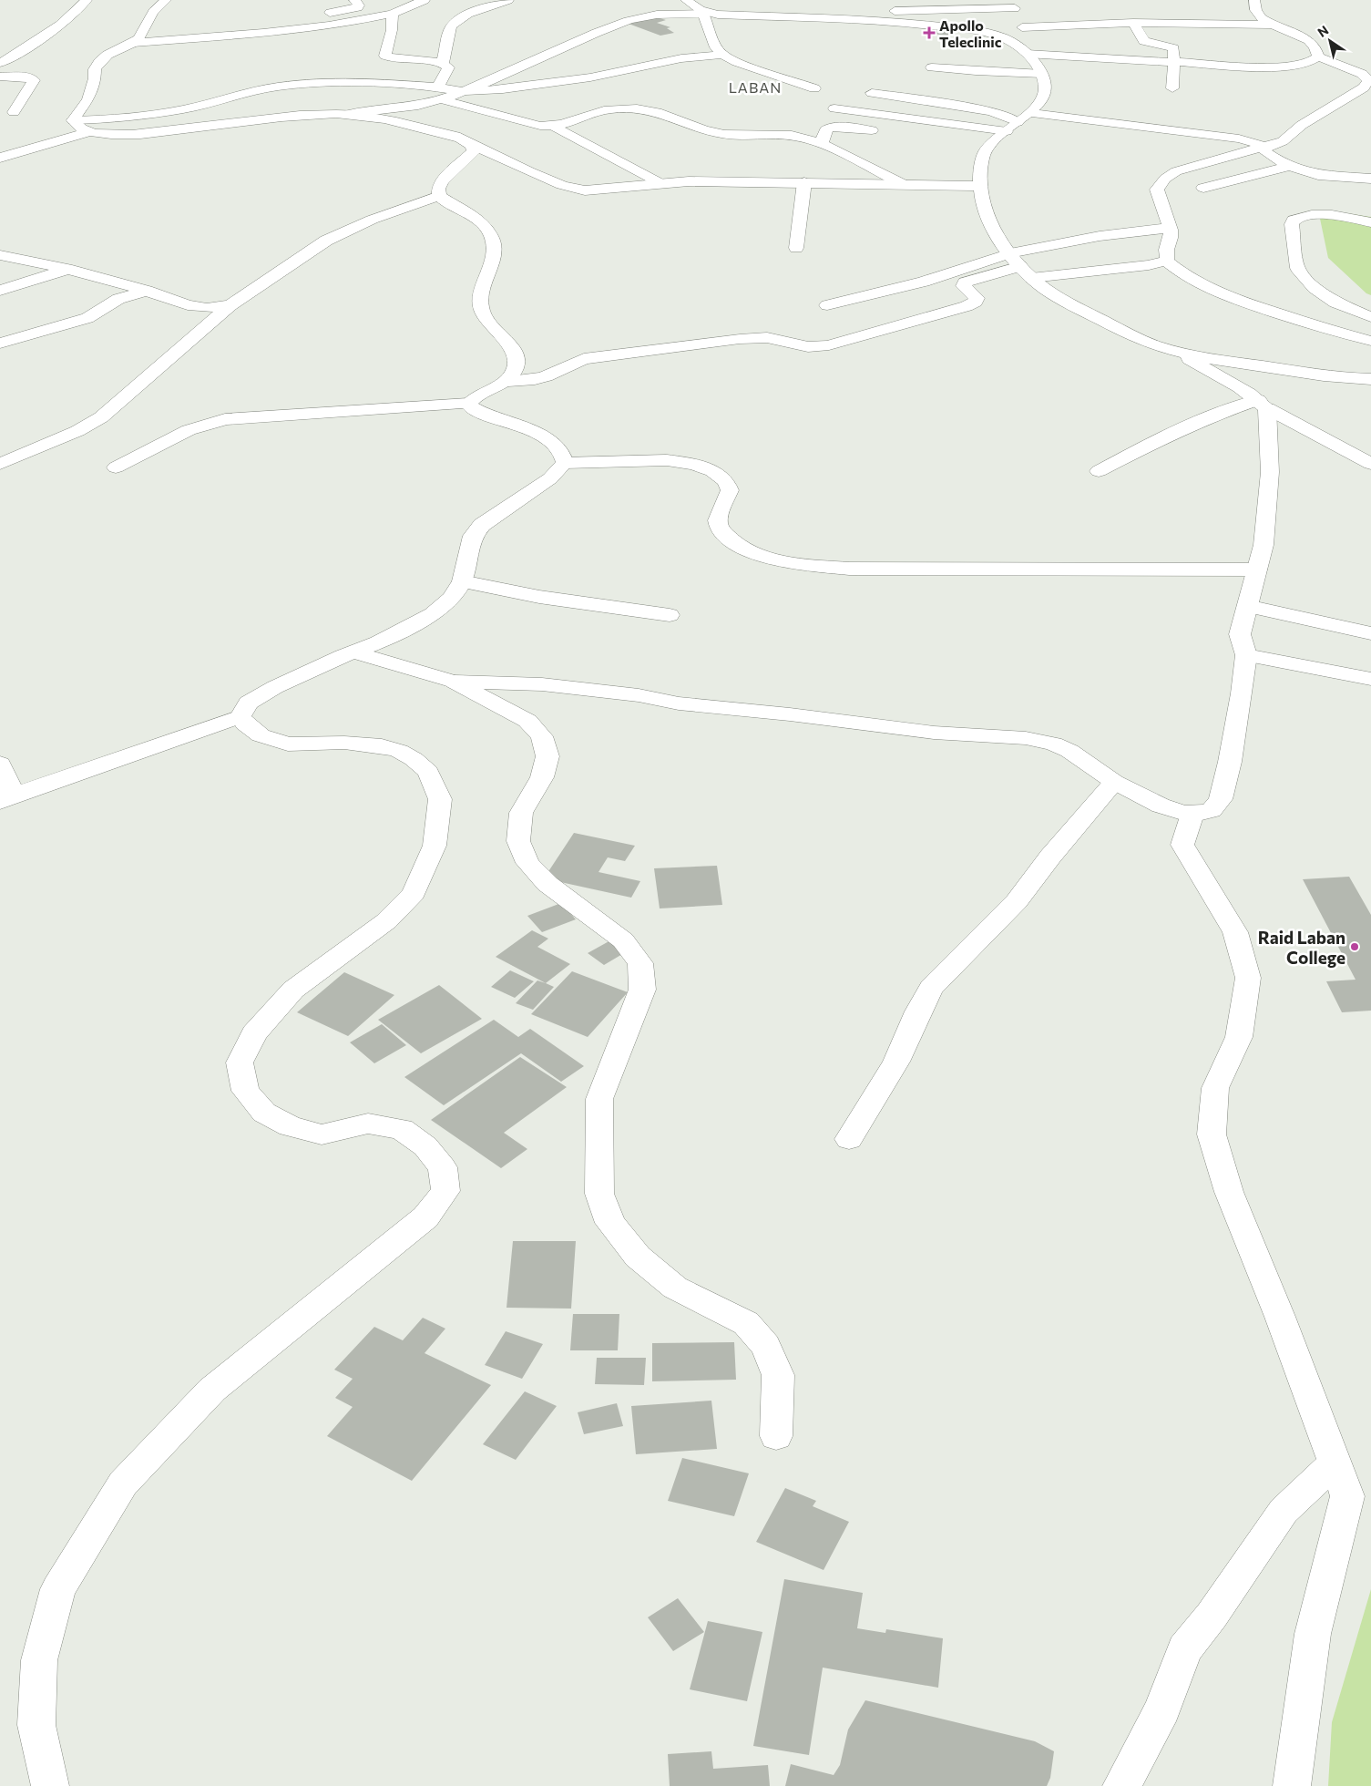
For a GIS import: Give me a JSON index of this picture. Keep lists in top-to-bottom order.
{
  "districts": ["LABAN"],
  "places": {
    "health": ["Apollo Teleclinic"],
    "other": ["Raid Laban College"]
  },
  "north": "top left"
}
